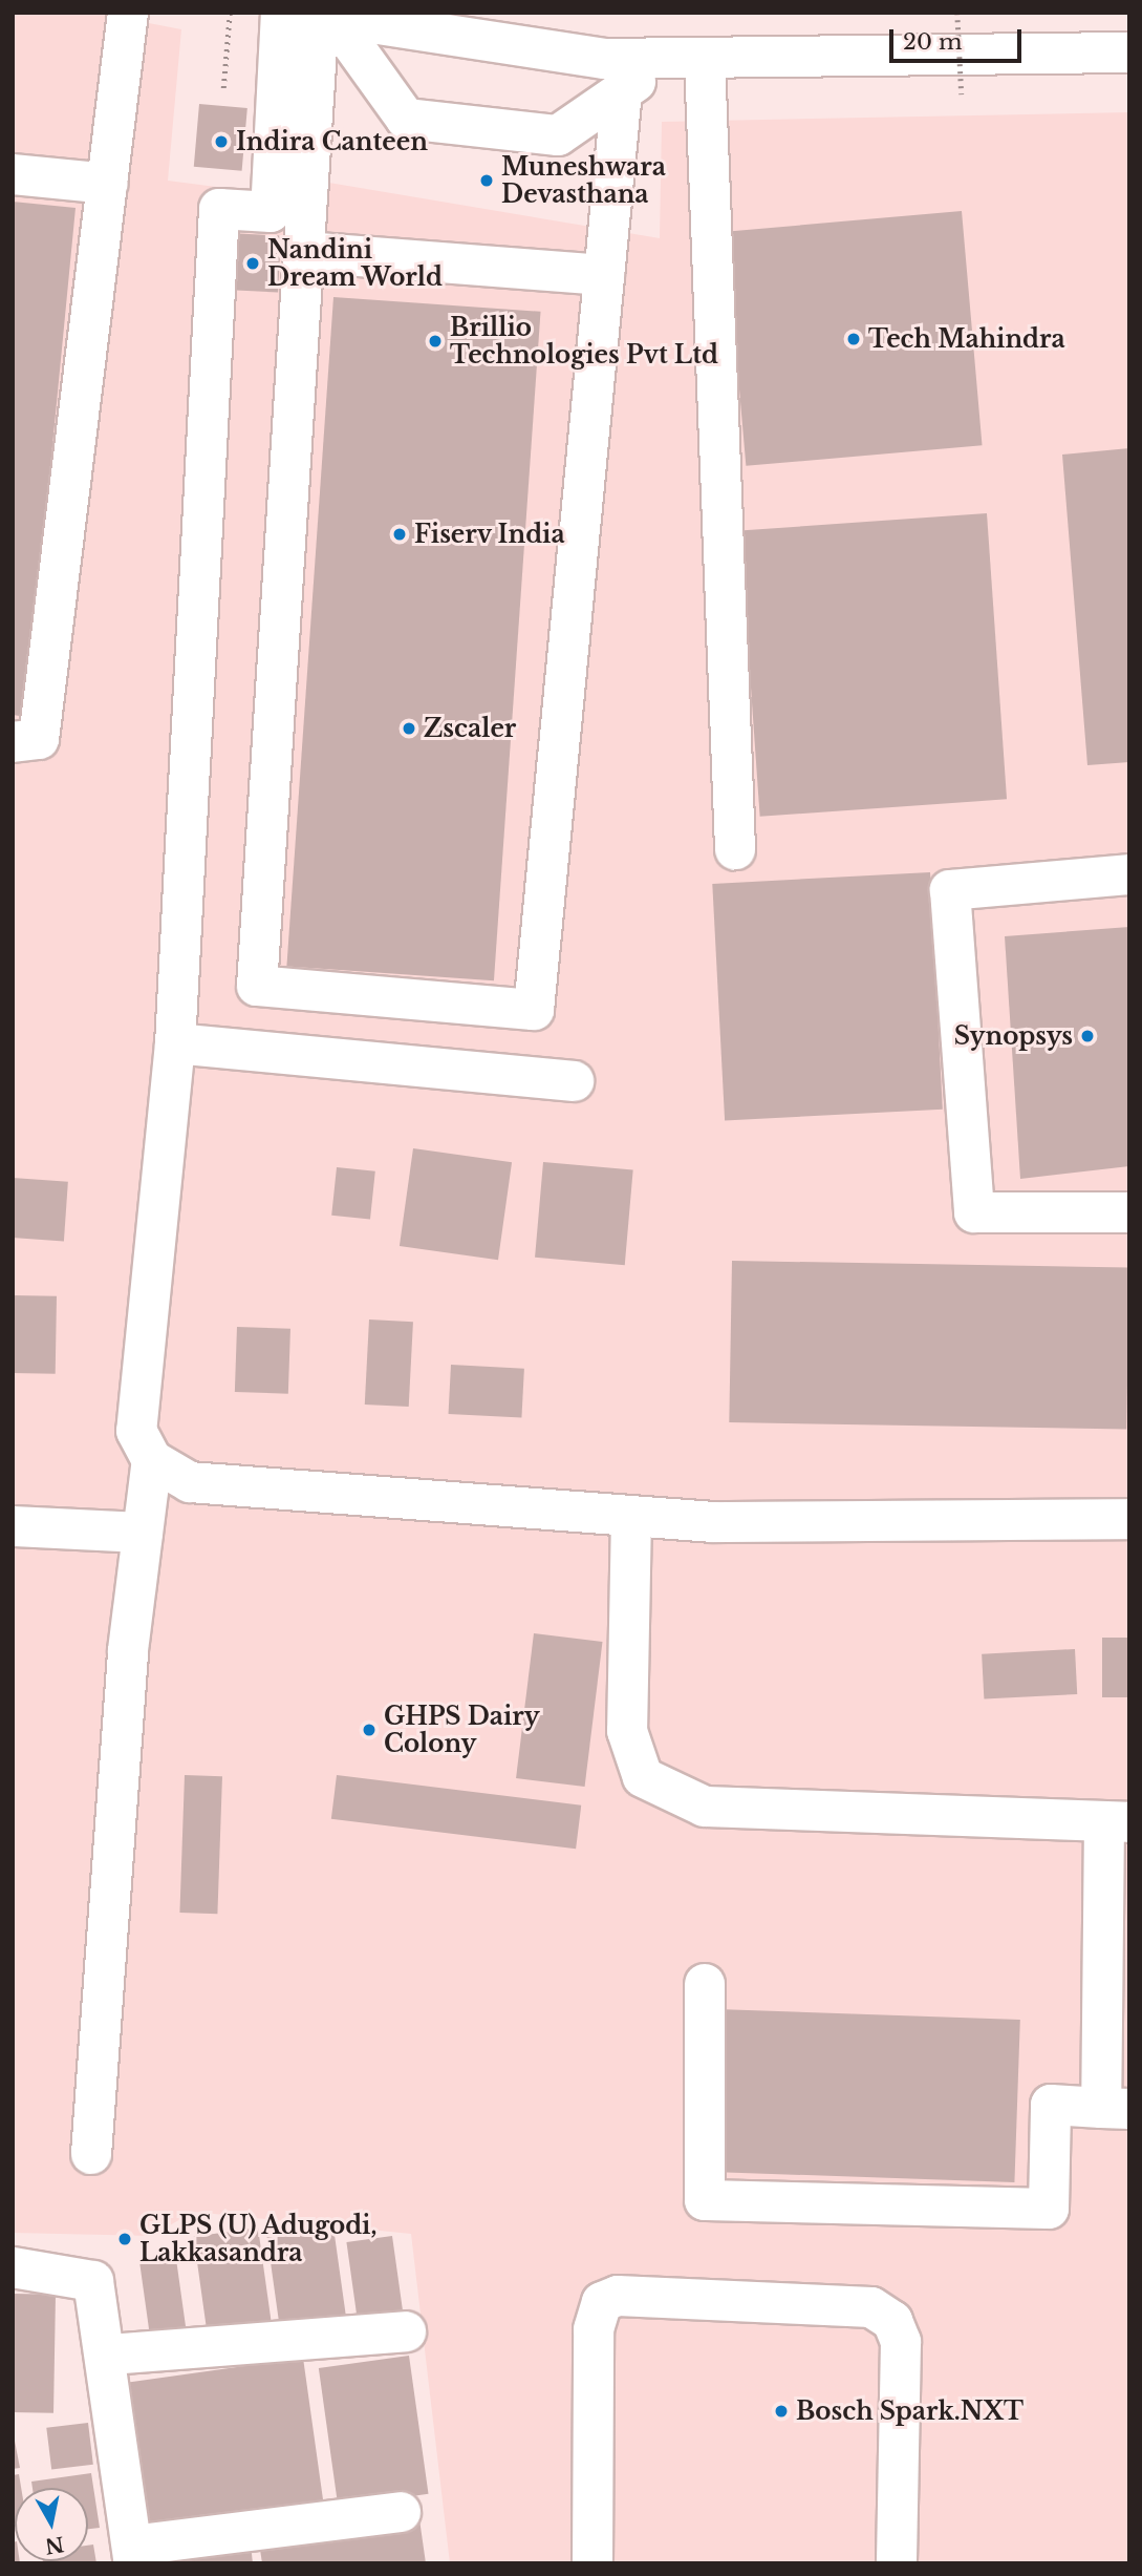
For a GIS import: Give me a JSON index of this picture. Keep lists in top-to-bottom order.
{
  "places": [
    "Indira Canteen",
    "Muneshwara Devasthana",
    "Nandini Dream World",
    "Tech Mahindra",
    "Brillio Technologies Pvt Ltd",
    "Fiserv India",
    "Zscaler",
    "Synopsys",
    "GHPS Dairy Colony",
    "GLPS (U) Adugodi, Lakkasandra",
    "Bosch Spark.NXT"
  ],
  "scale_bar": "20 m",
  "north": "bottom"
}
